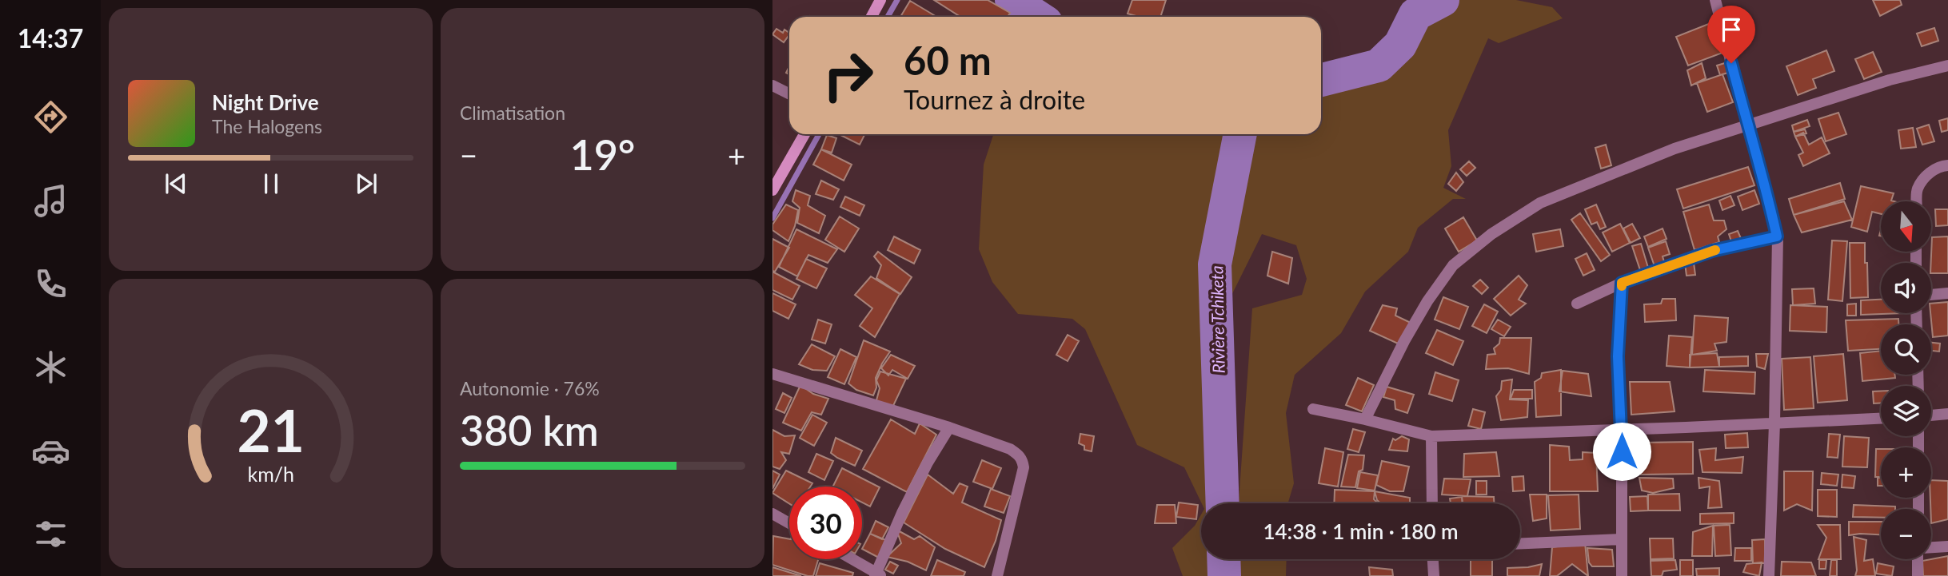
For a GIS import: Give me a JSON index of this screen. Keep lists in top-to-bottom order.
{
  "water": ["Rivière Tchiketa"],
  "north": "bottom",
  "page": {
    "tabs": "14:37",
    "tile": [
      "Climatisation",
      ["Autonomie · 76%", "380 km"]
    ],
    "turn": ["60 m", "Tournez à droite"],
    "song": ["Night Drive", "The Halogens"],
    "heat": ["−", "19°", "+"],
    "map_buttons": ["+", "−"],
    "limit": "30",
    "trip": "14:38 · 1 min · 180 m",
    "gauge": ["21", "km/h"]
  }
}
